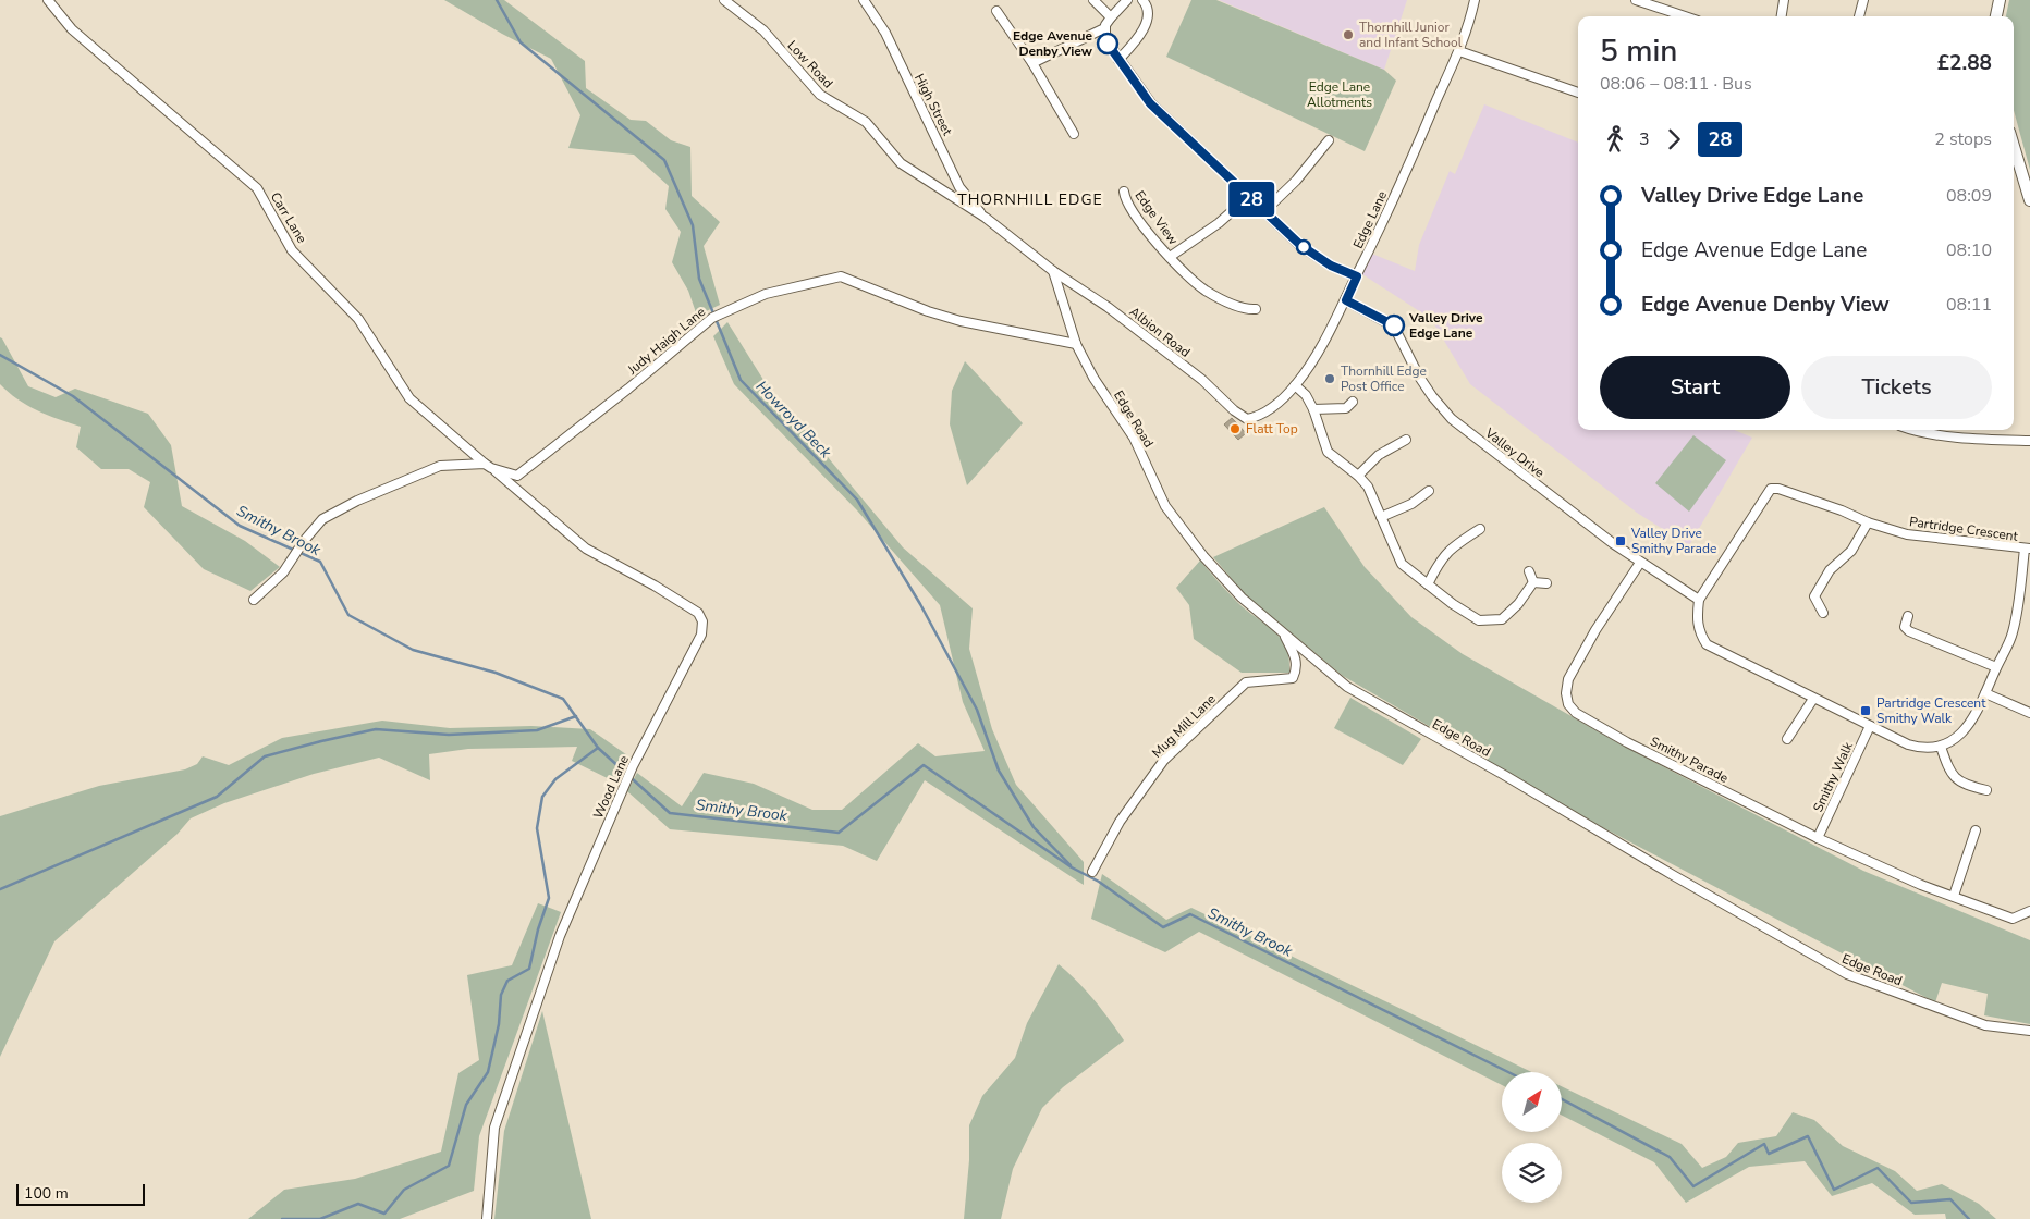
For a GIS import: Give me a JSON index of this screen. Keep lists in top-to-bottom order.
{
  "streets": {
    "street": [
      "Low Road",
      "High Street",
      "Carr Lane",
      "Edge View",
      "Edge Lane",
      "Albion Road",
      "Judy Haigh Lane",
      "Edge Road",
      "Valley Drive",
      "Partridge Crescent",
      "Mug Mill Lane",
      "Smithy Parade",
      "Smithy Walk",
      "Wood Lane"
    ]
  },
  "crossings": [
    ["Low Road", "High Street"],
    ["Low Road", "Albion Road"],
    ["High Street", "Albion Road"],
    ["Carr Lane", "Wood Lane"],
    ["Edge Lane", "Albion Road"],
    ["Edge Lane", "Valley Drive"],
    ["Albion Road", "Edge Road"],
    ["Judy Haigh Lane", "Edge Road"],
    ["Judy Haigh Lane", "Wood Lane"],
    ["Edge Road", "Mug Mill Lane"],
    ["Valley Drive", "Partridge Crescent"],
    ["Valley Drive", "Smithy Parade"],
    ["Smithy Parade", "Smithy Walk"]
  ],
  "districts": ["THORNHILL EDGE"],
  "water": ["Howroyd Beck", "Smithy Brook"],
  "parks": ["Edge Lane Allotments"],
  "places": {
    "other": [
      "Thornhill Junior and Infant School",
      "Edge Avenue Denby View",
      "Valley Drive Edge Lane",
      "Thornhill Edge Post Office",
      "Flatt Top"
    ],
    "transit": ["Valley Drive Smithy Parade", "Partridge Crescent Smithy Walk"]
  },
  "lines": ["bus line 28"],
  "scale_bar": "100 m",
  "north": "top right",
  "page": {
    "on_map": "28",
    "heading": ["5 min", "08:06 – 08:11 · Bus", "£2.88"],
    "legs": ["3", "28", "2 stops"],
    "list": [
      {
        "name": "Valley Drive Edge Lane",
        "value": "08:09"
      },
      {
        "name": "Edge Avenue Edge Lane",
        "value": "08:10"
      },
      {
        "name": "Edge Avenue Denby View",
        "value": "08:11"
      }
    ],
    "buttons": ["Start", "Tickets"],
    "scale": "100 m"
  }
}
